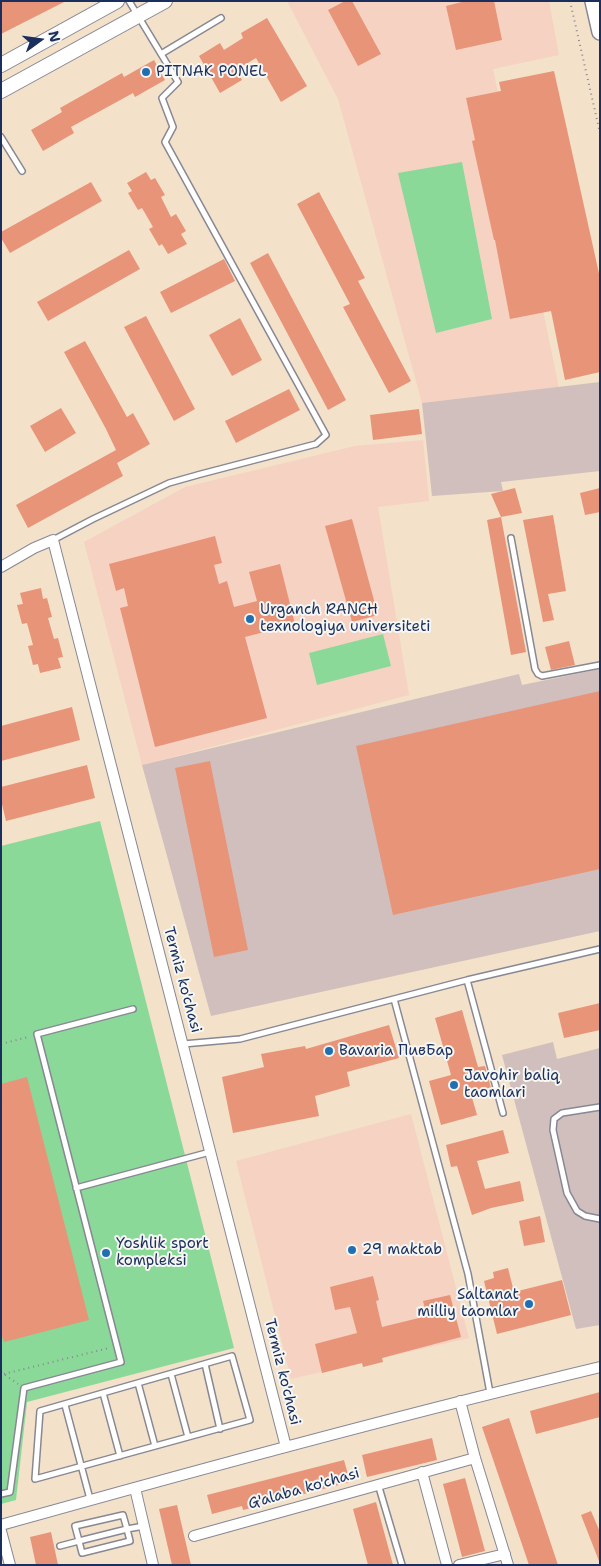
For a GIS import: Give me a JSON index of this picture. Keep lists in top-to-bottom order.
{
  "streets": {
    "street": ["Termiz ko'chasi", "G'alaba ko'chasi"]
  },
  "places": [
    "PITNAK PONEL",
    "Urganch RANCH texnologiya universiteti",
    "Bavaria ПивБар",
    "Javohir baliq taomlari",
    "29 maktab",
    "Yoshlik sport kompleksi",
    "Saltanat milliy taomlar"
  ],
  "north": "right"
}
